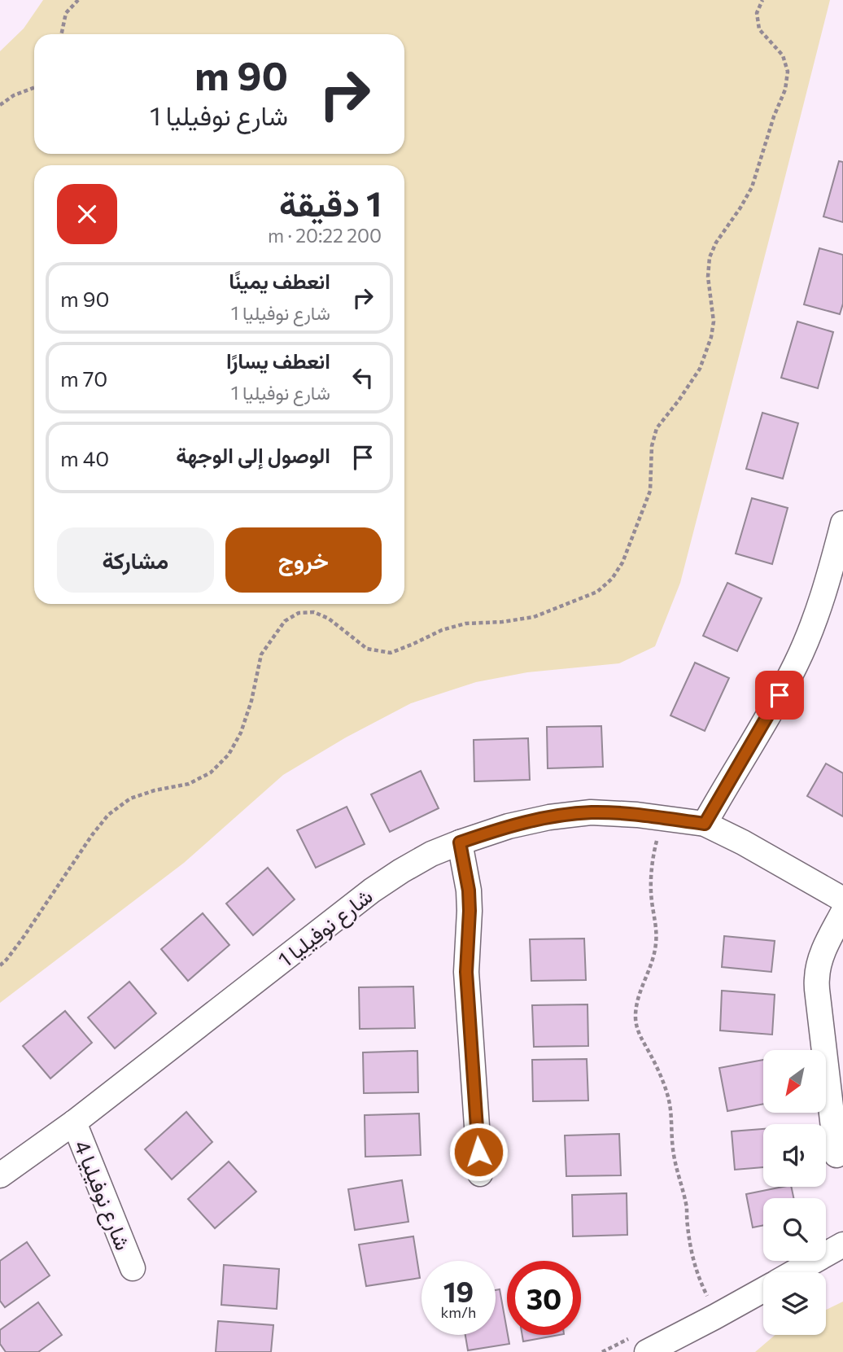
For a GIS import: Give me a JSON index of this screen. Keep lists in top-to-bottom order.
{
  "streets": {
    "street": ["شارع نوفيليا 1", "شارع نوفيليا 4"]
  },
  "crossings": [
    ["شارع نوفيليا 1", "شارع نوفيليا 4"]
  ],
  "north": "bottom left",
  "page": {
    "turn": ["90 m", "شارع نوفيليا 1"],
    "heading": ["1 دقيقة", "200 m · 20:22"],
    "list": [
      {
        "name": "انعطف يمينًا",
        "note": "شارع نوفيليا 1",
        "value": "90 m"
      },
      {
        "name": "انعطف يسارًا",
        "note": "شارع نوفيليا 1",
        "value": "70 m"
      },
      {
        "name": "الوصول إلى الوجهة",
        "value": "40 m"
      }
    ],
    "buttons": ["خروج", "مشاركة"],
    "speed": "19 km/h",
    "limit": "30"
  }
}
